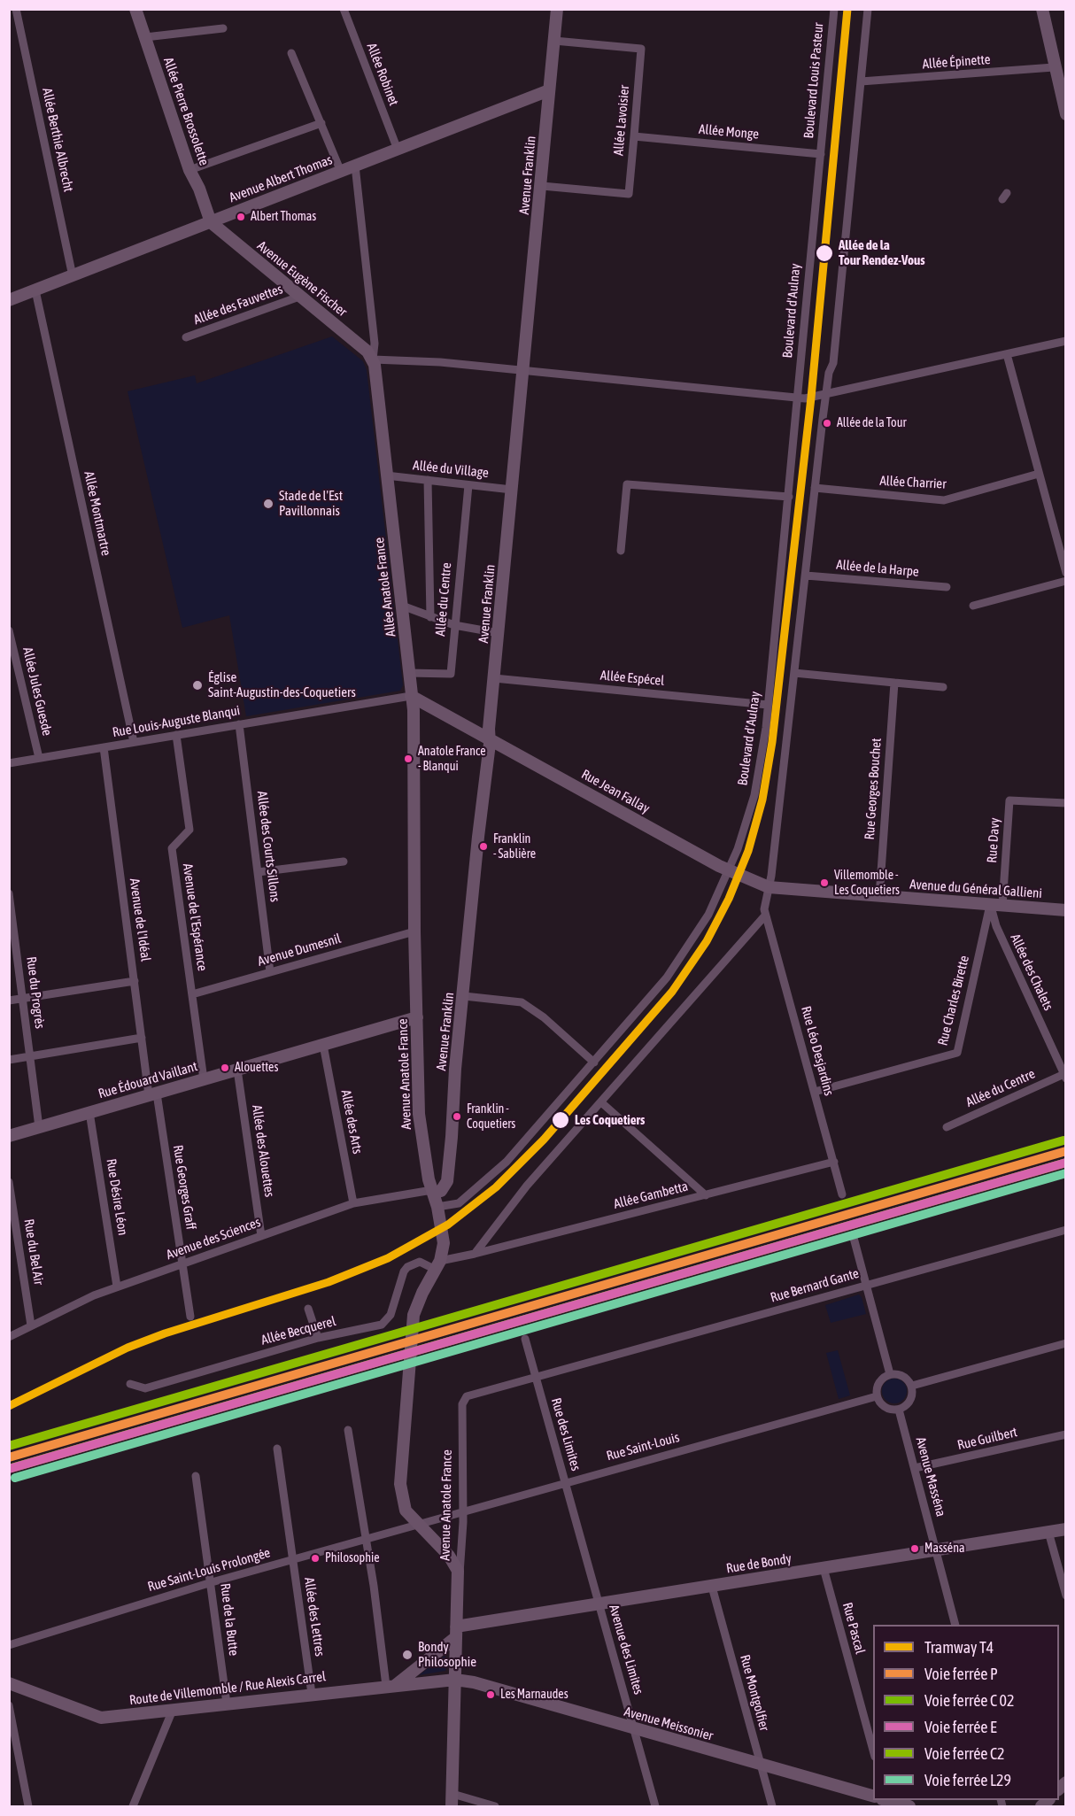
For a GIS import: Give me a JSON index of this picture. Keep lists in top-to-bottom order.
{
  "streets": {
    "street": [
      "Allée Épinette",
      "Allée Robinet",
      "Boulevard Louis Pasteur",
      "Allée Pierre Brossolette",
      "Allée Lavoisier",
      "Allée Monge",
      "Allée Berthie Albrecht",
      "Avenue Franklin",
      "Avenue Albert Thomas",
      "Avenue Eugène Fischer",
      "Allée des Fauvettes",
      "Boulevard d'Aulnay",
      "Allée du Village",
      "Allée Charrier",
      "Allée Montmartre",
      "Allée de la Harpe",
      "Allée Anatole France",
      "Allée du Centre",
      "Allée Espécel",
      "Allée Jules Guesde",
      "Rue Louis-Auguste Blanqui",
      "Rue Georges Bouchet",
      "Rue Jean Fallay",
      "Rue Davy",
      "Allée des Courts Sillons",
      "Avenue du Général Gallieni",
      "Avenue de l'Espérance",
      "Avenue de l'Idéal",
      "Avenue Dumesnil",
      "Allée des Chalets",
      "Rue du Progrès",
      "Rue Charles Birette",
      "Rue Léo Desjardins",
      "Avenue Anatole France",
      "Rue Édouard Vaillant",
      "Allée des Arts",
      "Allée des Alouettes",
      "Rue Georges Graff",
      "Allée Gambetta",
      "Rue Désire Léon",
      "Avenue des Sciences",
      "Rue du Bel Air",
      "Rue Bernard Gante",
      "Allée Becquerel",
      "Rue des Limites",
      "Rue Guilbert",
      "Rue Saint-Louis",
      "Avenue Masséna",
      "Rue de Bondy",
      "Rue Saint-Louis Prolongée",
      "Allée des Lettres",
      "Rue de la Butte",
      "Rue Pascal",
      "Avenue des Limites",
      "Route de Villemomble / Rue Alexis Carrel",
      "Rue Montgolfier",
      "Avenue Meissonier"
    ]
  },
  "crossings": [
    ["Allée Robinet", "Avenue Albert Thomas"],
    ["Boulevard Louis Pasteur", "Allée Monge"],
    ["Boulevard Louis Pasteur", "Boulevard d'Aulnay"],
    ["Allée Pierre Brossolette", "Avenue Albert Thomas"],
    ["Allée Pierre Brossolette", "Avenue Eugène Fischer"],
    ["Allée Lavoisier", "Allée Monge"],
    ["Allée Lavoisier", "Avenue Franklin"],
    ["Allée Monge", "Boulevard d'Aulnay"],
    ["Allée Berthie Albrecht", "Avenue Albert Thomas"],
    ["Avenue Franklin", "Avenue Albert Thomas"],
    ["Avenue Franklin", "Allée du Village"],
    ["Avenue Franklin", "Allée Espécel"],
    ["Avenue Franklin", "Rue Jean Fallay"],
    ["Avenue Franklin", "Avenue Anatole France"],
    ["Avenue Franklin", "Avenue des Sciences"],
    ["Avenue Albert Thomas", "Avenue Eugène Fischer"],
    ["Avenue Albert Thomas", "Allée Montmartre"],
    ["Avenue Eugène Fischer", "Allée des Fauvettes"],
    ["Avenue Eugène Fischer", "Allée Anatole France"],
    ["Boulevard d'Aulnay", "Allée Espécel"],
    ["Boulevard d'Aulnay", "Rue Jean Fallay"],
    ["Boulevard d'Aulnay", "Avenue du Général Gallieni"],
    ["Boulevard d'Aulnay", "Avenue Anatole France"],
    ["Allée du Village", "Allée Anatole France"],
    ["Allée du Village", "Allée du Centre"],
    ["Allée Montmartre", "Rue Louis-Auguste Blanqui"],
    ["Allée Anatole France", "Allée du Centre"],
    ["Allée Anatole France", "Rue Louis-Auguste Blanqui"],
    ["Allée Anatole France", "Rue Jean Fallay"],
    ["Allée Anatole France", "Avenue Anatole France"],
    ["Allée du Centre", "Allée des Chalets"],
    ["Allée Jules Guesde", "Rue Louis-Auguste Blanqui"],
    ["Rue Louis-Auguste Blanqui", "Rue Jean Fallay"],
    ["Rue Louis-Auguste Blanqui", "Allée des Courts Sillons"],
    ["Rue Louis-Auguste Blanqui", "Avenue de l'Espérance"],
    ["Rue Louis-Auguste Blanqui", "Avenue de l'Idéal"],
    ["Rue Louis-Auguste Blanqui", "Avenue Anatole France"],
    ["Rue Georges Bouchet", "Avenue du Général Gallieni"],
    ["Rue Jean Fallay", "Avenue du Général Gallieni"],
    ["Rue Jean Fallay", "Avenue Anatole France"],
    ["Rue Davy", "Avenue du Général Gallieni"],
    ["Rue Davy", "Allée des Chalets"],
    ["Rue Davy", "Rue Charles Birette"],
    ["Allée des Courts Sillons", "Avenue Dumesnil"],
    ["Avenue du Général Gallieni", "Allée des Chalets"],
    ["Avenue du Général Gallieni", "Rue Charles Birette"],
    ["Avenue de l'Espérance", "Avenue Dumesnil"],
    ["Avenue de l'Espérance", "Rue Édouard Vaillant"],
    ["Avenue de l'Idéal", "Rue Édouard Vaillant"],
    ["Avenue de l'Idéal", "Rue Georges Graff"],
    ["Avenue Dumesnil", "Avenue Anatole France"],
    ["Allée des Chalets", "Rue Charles Birette"],
    ["Rue du Progrès", "Rue Édouard Vaillant"],
    ["Rue Charles Birette", "Rue Léo Desjardins"],
    ["Rue Léo Desjardins", "Allée Gambetta"],
    ["Avenue Anatole France", "Rue Édouard Vaillant"],
    ["Avenue Anatole France", "Avenue des Sciences"],
    ["Avenue Anatole France", "Rue Bernard Gante"],
    ["Avenue Anatole France", "Allée Becquerel"],
    ["Avenue Anatole France", "Rue Saint-Louis"],
    ["Avenue Anatole France", "Rue de Bondy"],
    ["Avenue Anatole France", "Rue Saint-Louis Prolongée"],
    ["Avenue Anatole France", "Route de Villemomble / Rue Alexis Carrel"],
    ["Avenue Anatole France", "Avenue Meissonier"],
    ["Rue Édouard Vaillant", "Allée des Arts"],
    ["Rue Édouard Vaillant", "Allée des Alouettes"],
    ["Rue Édouard Vaillant", "Rue Georges Graff"],
    ["Rue Édouard Vaillant", "Rue Désire Léon"],
    ["Allée des Arts", "Avenue des Sciences"],
    ["Allée des Alouettes", "Avenue des Sciences"],
    ["Rue Georges Graff", "Avenue des Sciences"],
    ["Rue Désire Léon", "Avenue des Sciences"],
    ["Avenue des Sciences", "Rue du Bel Air"],
    ["Rue Bernard Gante", "Rue des Limites"],
    ["Rue des Limites", "Rue Saint-Louis"],
    ["Rue des Limites", "Avenue des Limites"],
    ["Rue Guilbert", "Avenue Masséna"],
    ["Rue Saint-Louis", "Avenue Masséna"],
    ["Rue Saint-Louis", "Rue Saint-Louis Prolongée"],
    ["Avenue Masséna", "Rue de Bondy"],
    ["Rue de Bondy", "Rue Pascal"],
    ["Rue de Bondy", "Avenue des Limites"],
    ["Rue de Bondy", "Rue Montgolfier"],
    ["Rue Saint-Louis Prolongée", "Allée des Lettres"],
    ["Rue Saint-Louis Prolongée", "Rue de la Butte"],
    ["Allée des Lettres", "Route de Villemomble / Rue Alexis Carrel"],
    ["Rue de la Butte", "Route de Villemomble / Rue Alexis Carrel"],
    ["Avenue des Limites", "Avenue Meissonier"],
    ["Route de Villemomble / Rue Alexis Carrel", "Avenue Meissonier"],
    ["Rue Montgolfier", "Avenue Meissonier"]
  ],
  "places": [
    "Albert Thomas",
    "Allée de la Tour Rendez-Vous",
    "Allée de la Tour",
    "Stade de l'Est Pavillonnais",
    "Église Saint-Augustin-des-Coquetiers",
    "Anatole France - Blanqui",
    "Franklin - Sablière",
    "Villemomble - Les Coquetiers",
    "Alouettes",
    "Franklin - Coquetiers",
    "Les Coquetiers",
    "Masséna",
    "Philosophie",
    "Bondy Philosophie",
    "Les Marnaudes"
  ],
  "lines": [
    "tram line T4",
    "rail line C2",
    "rail line P",
    "rail line E",
    "rail line L29"
  ],
  "legend": [
    "Tramway T4",
    "Voie ferrée P",
    "Voie ferrée C 02",
    "Voie ferrée E",
    "Voie ferrée C2",
    "Voie ferrée L29"
  ]
}
